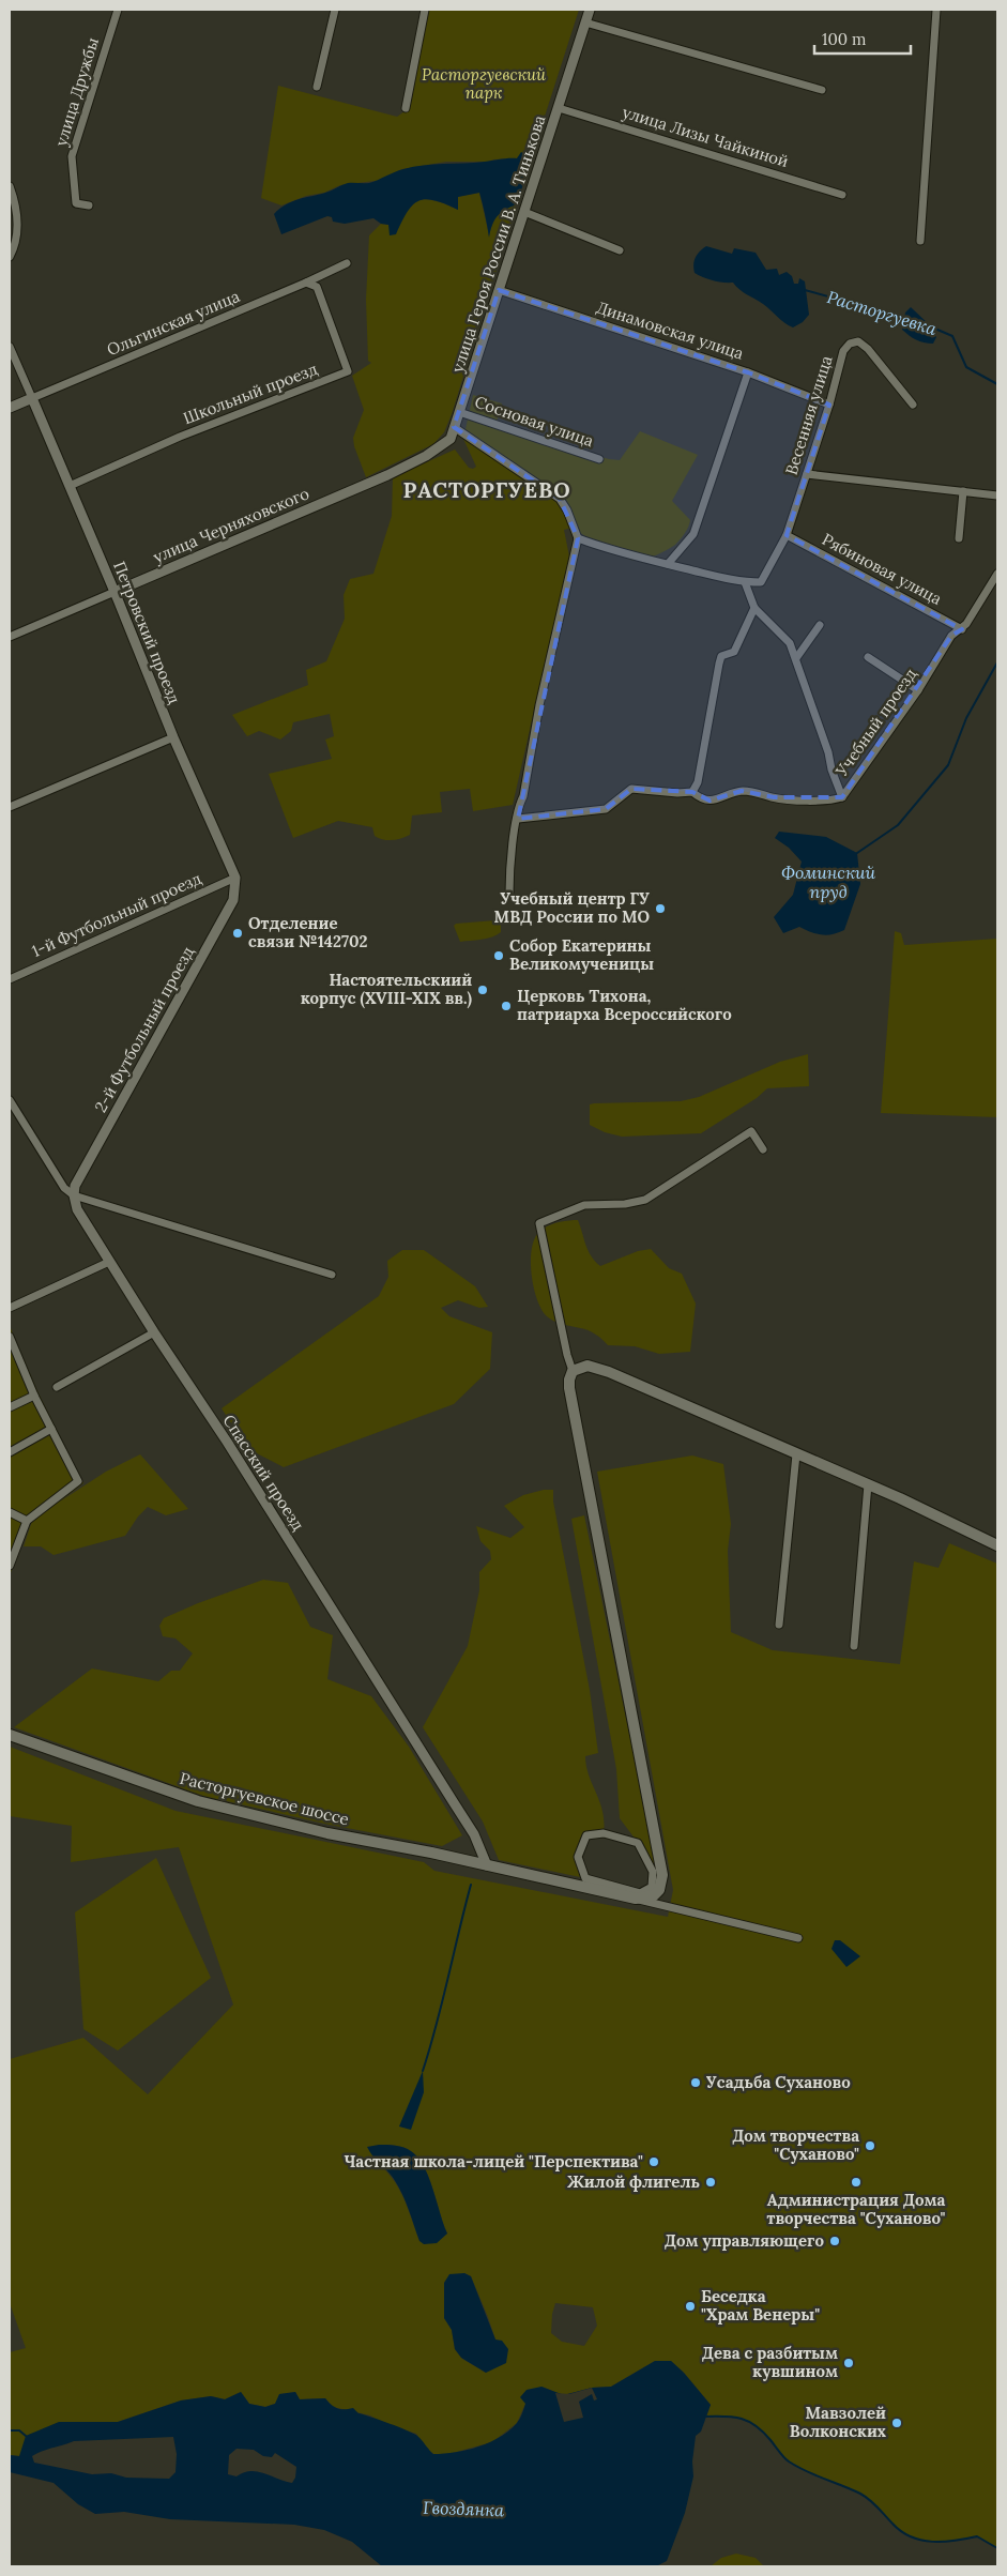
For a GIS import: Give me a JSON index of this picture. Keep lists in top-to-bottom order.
{
  "streets": {
    "main road": ["Расторгуевское шоссе"],
    "street": [
      "улица Дружбы",
      "улица Лизы Чайкиной",
      "улица Героя России В. А. Тинькова",
      "Ольгинская улица",
      "Динамовская улица",
      "Школьный проезд",
      "Весенняя улица",
      "Сосновая улица",
      "улица Черняховского",
      "Рябиновая улица",
      "Петровский проезд",
      "Учебный проезд",
      "1-й Футбольный проезд",
      "2-й Футбольный проезд",
      "Спасский проезд"
    ]
  },
  "crossings": [
    ["улица Лизы Чайкиной", "улица Героя России В. А. Тинькова"],
    ["улица Героя России В. А. Тинькова", "Динамовская улица"],
    ["улица Героя России В. А. Тинькова", "Сосновая улица"],
    ["улица Героя России В. А. Тинькова", "улица Черняховского"],
    ["Ольгинская улица", "Школьный проезд"],
    ["Ольгинская улица", "Петровский проезд"],
    ["Динамовская улица", "Весенняя улица"],
    ["Школьный проезд", "Петровский проезд"],
    ["Весенняя улица", "Рябиновая улица"],
    ["улица Черняховского", "Петровский проезд"],
    ["Рябиновая улица", "Учебный проезд"],
    ["Петровский проезд", "1-й Футбольный проезд"],
    ["Петровский проезд", "2-й Футбольный проезд"],
    ["1-й Футбольный проезд", "2-й Футбольный проезд"],
    ["2-й Футбольный проезд", "Спасский проезд"],
    ["Спасский проезд", "Расторгуевское шоссе"]
  ],
  "districts": ["РАСТОРГУЕВО"],
  "water": ["Расторгуевка", "Фоминский пруд", "Гвоздянка"],
  "parks": ["Расторгуевский парк"],
  "places": [
    "Учебный центр ГУ МВД России по МО",
    "Отделение связи №142702",
    "Собор Екатерины Великомученицы",
    "Настоятельскиий корпус (XVIII-XIX вв.)",
    "Церковь Тихона, патриарха Всероссийского",
    "Усадьба Суханово",
    "Дом творчества \"Суханово\"",
    "Частная школа-лицей \"Перспектива\"",
    "Жилой флигель",
    "Администрация Дома творчества \"Суханово\"",
    "Дом управляющего",
    "Беседка \"Храм Венеры\"",
    "Дева с разбитым кувшином",
    "Мавзолей Волконских"
  ],
  "scale_bar": "100 m"
}
